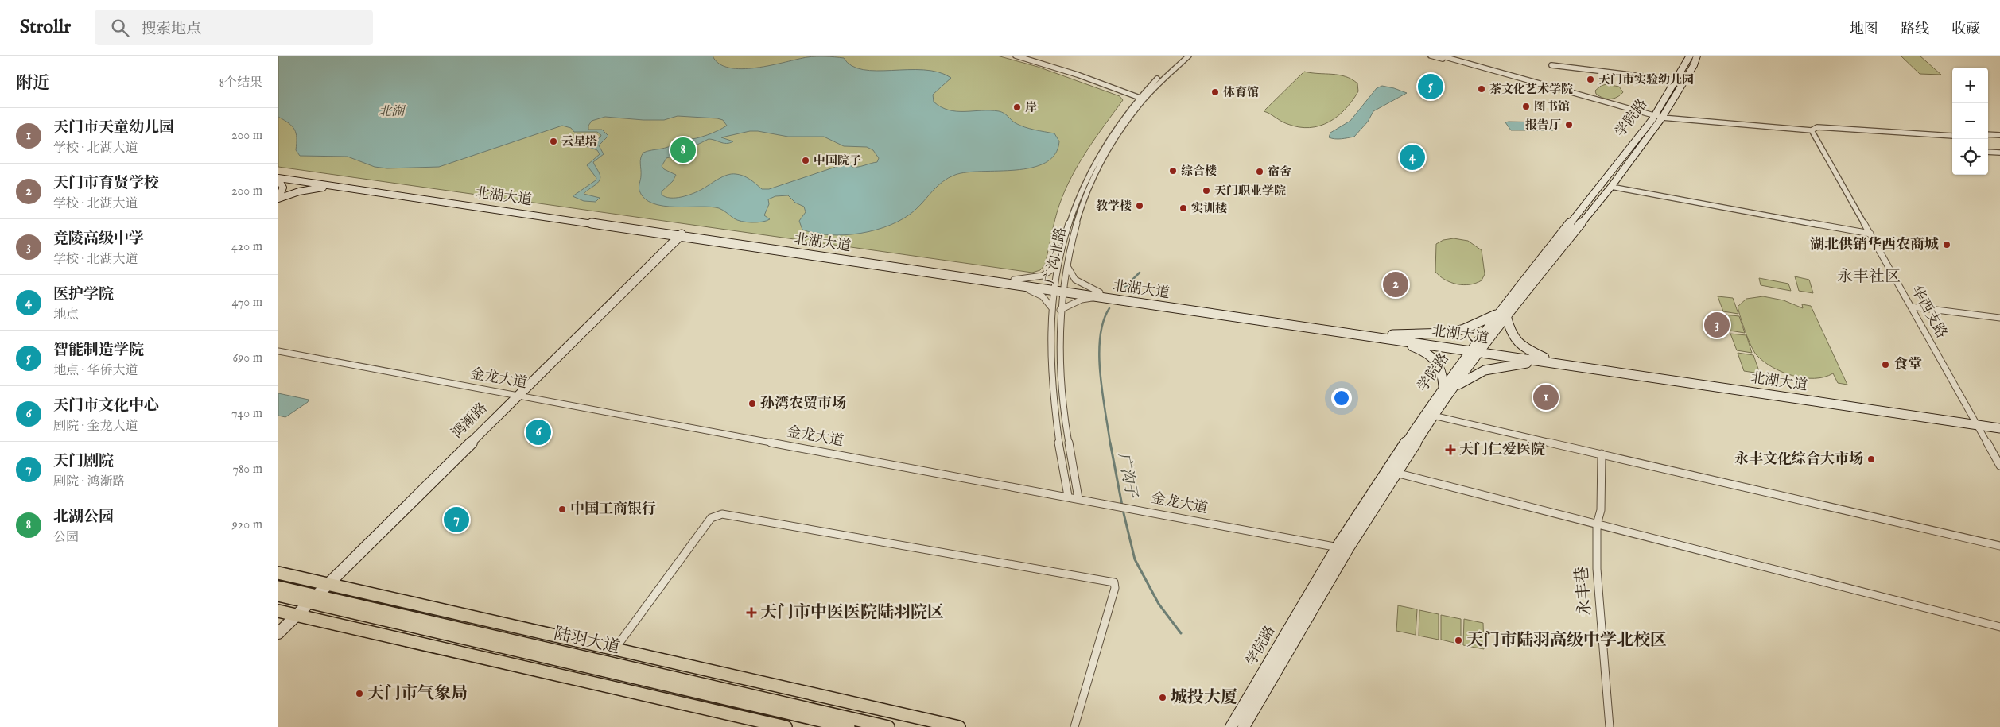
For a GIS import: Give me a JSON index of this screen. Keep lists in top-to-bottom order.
{
  "streets": {
    "main road": [
      "学院路",
      "北湖大道",
      "鸿渐路",
      "陆羽大道"
    ],
    "street": [
      "广沟北路",
      "华西支路",
      "金龙大道",
      "永丰巷"
    ]
  },
  "crossings": [
    ["学院路", "北湖大道"],
    ["学院路", "金龙大道"],
    ["北湖大道", "广沟北路"],
    ["北湖大道", "华西支路"],
    ["北湖大道", "鸿渐路"],
    ["广沟北路", "金龙大道"],
    ["金龙大道", "鸿渐路"],
    ["鸿渐路", "陆羽大道"]
  ],
  "districts": ["永丰社区"],
  "water": ["北湖", "广沟子"],
  "places": {
    "other": [
      "天门市实验幼儿园",
      "茶文化艺术学院",
      "体育馆",
      "图书馆",
      "岸",
      "报告厅",
      "云星塔",
      "中国院子",
      "综合楼",
      "宿舍",
      "天门职业学院",
      "教学楼",
      "实训楼",
      "湖北供销华西农商城",
      "食堂",
      "孙湾农贸市场",
      "永丰文化综合大市场",
      "中国工商银行",
      "天门市陆羽高级中学北校区",
      "天门市气象局",
      "城投大厦"
    ],
    "health": ["天门仁爱医院", "天门市中医医院陆羽院区"]
  },
  "page": {
    "header": "Strollr",
    "search": "搜索地点",
    "nav": ["地图", "路线", "收藏"],
    "heading": ["附近", "8个结果"],
    "map_buttons": ["+", "−"],
    "pins": [
      "5",
      "8",
      "4",
      "2",
      "3",
      "1",
      "6",
      "7"
    ],
    "list": [
      {
        "mark": "1",
        "name": "天门市天童幼儿园",
        "note": "学校 · 北湖大道",
        "value": "200 m"
      },
      {
        "mark": "2",
        "name": "天门市育贤学校",
        "note": "学校 · 北湖大道",
        "value": "200 m"
      },
      {
        "mark": "3",
        "name": "竟陵高级中学",
        "note": "学校 · 北湖大道",
        "value": "420 m"
      },
      {
        "mark": "4",
        "name": "医护学院",
        "note": "地点",
        "value": "470 m"
      },
      {
        "mark": "5",
        "name": "智能制造学院",
        "note": "地点 · 华侨大道",
        "value": "690 m"
      },
      {
        "mark": "6",
        "name": "天门市文化中心",
        "note": "剧院 · 金龙大道",
        "value": "740 m"
      },
      {
        "mark": "7",
        "name": "天门剧院",
        "note": "剧院 · 鸿渐路",
        "value": "780 m"
      },
      {
        "mark": "8",
        "name": "北湖公园",
        "note": "公园",
        "value": "920 m"
      }
    ]
  }
}
